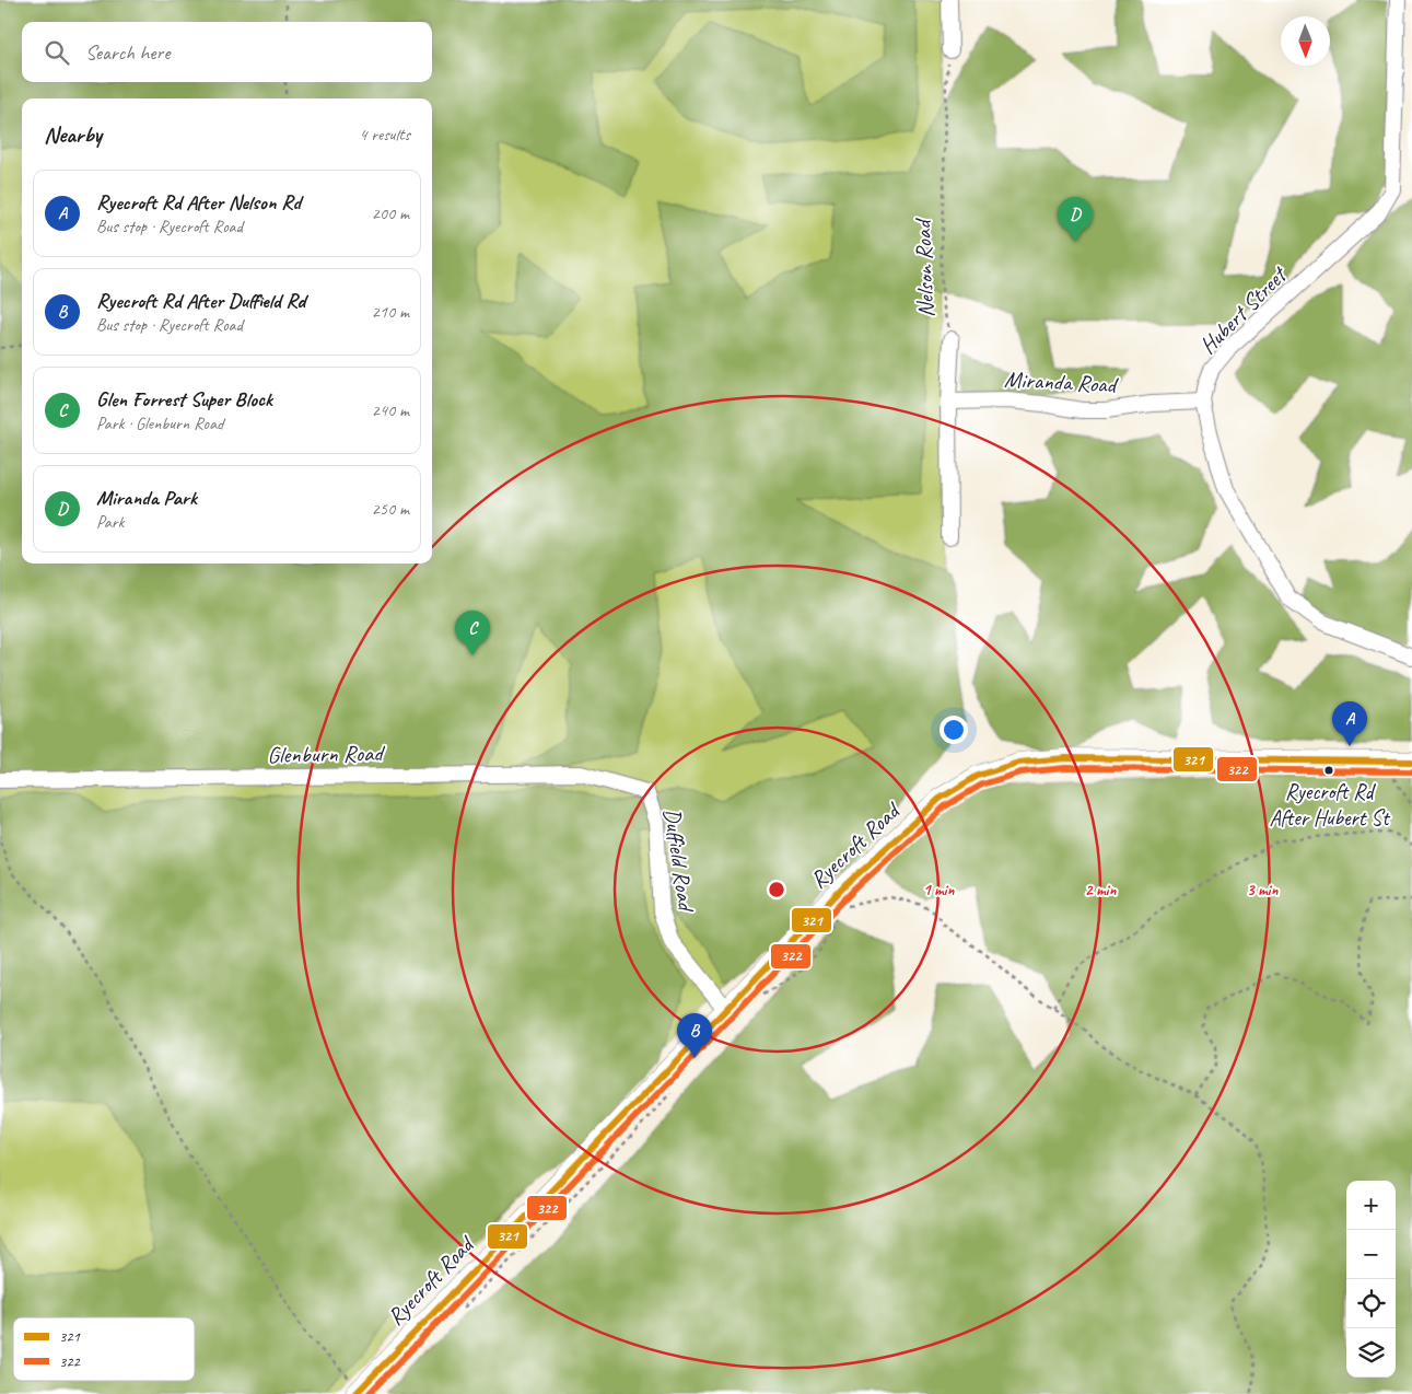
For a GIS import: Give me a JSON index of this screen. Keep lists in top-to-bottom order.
{
  "streets": {
    "street": [
      "Nelson Road",
      "Hubert Street",
      "Miranda Road",
      "Glenburn Road",
      "Ryecroft Road",
      "Duffield Road"
    ]
  },
  "crossings": [
    ["Nelson Road", "Miranda Road"],
    ["Hubert Street", "Miranda Road"],
    ["Glenburn Road", "Duffield Road"],
    ["Ryecroft Road", "Duffield Road"]
  ],
  "places": ["Ryecroft Rd After Hubert St"],
  "lines": ["transit line 321", "transit line 322"],
  "legend": ["321", "322"],
  "north": "bottom",
  "page": {
    "search": "Search here",
    "heading": ["Nearby", "4 results"],
    "list": [
      {
        "mark": "A",
        "name": "Ryecroft Rd After Nelson Rd",
        "note": "Bus stop · Ryecroft Road",
        "value": "200 m"
      },
      {
        "mark": "B",
        "name": "Ryecroft Rd After Duffield Rd",
        "note": "Bus stop · Ryecroft Road",
        "value": "210 m"
      },
      {
        "mark": "C",
        "name": "Glen Forrest Super Block",
        "note": "Park · Glenburn Road",
        "value": "240 m"
      },
      {
        "mark": "D",
        "name": "Miranda Park",
        "note": "Park",
        "value": "250 m"
      }
    ],
    "pins": [
      "D",
      "C",
      "A",
      "B"
    ],
    "map_buttons": ["+", "−"]
  },
  "rings": ["1 min", "2 min", "3 min"]
}
